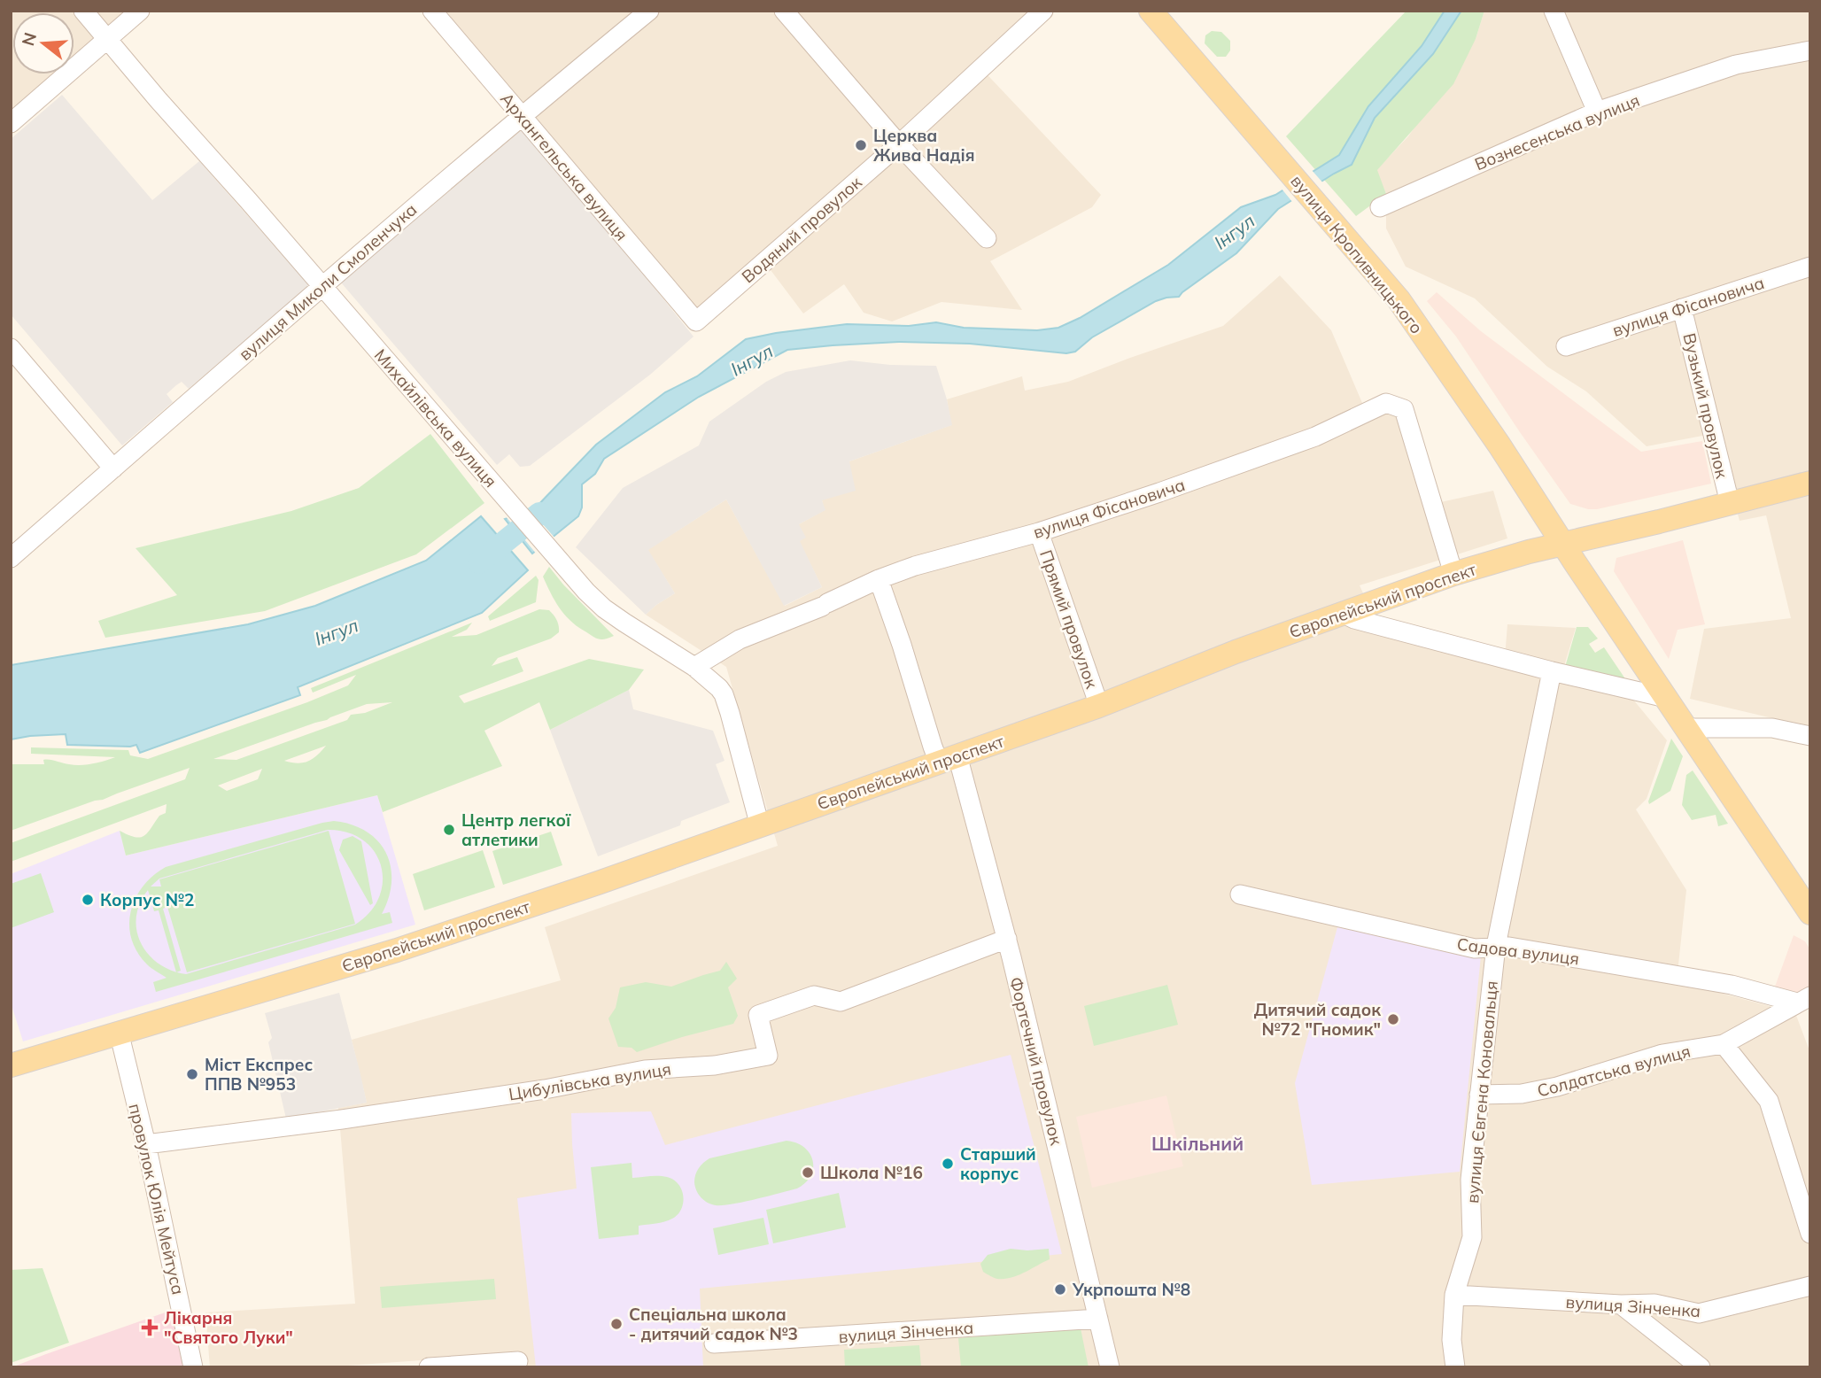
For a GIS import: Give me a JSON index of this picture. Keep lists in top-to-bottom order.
{
  "streets": {
    "main road": ["вулиця Кропивницького", "Європейський проспект"],
    "street": [
      "Вознесенська вулиця",
      "Архангельська вулиця",
      "Водяний провулок",
      "вулиця Миколи Смоленчука",
      "вулиця Фісановича",
      "Вузький провулок",
      "Михайлівська вулиця",
      "Прямий провулок",
      "Садова вулиця",
      "Фортечний провулок",
      "Солдатська вулиця",
      "Цибулівська вулиця",
      "вулиця Євгена Коновальця",
      "провулок Юлія Мейтуса",
      "вулиця Зінченка"
    ]
  },
  "crossings": [
    ["Архангельська вулиця", "Водяний провулок"],
    ["Архангельська вулиця", "вулиця Миколи Смоленчука"],
    ["вулиця Кропивницького", "Європейський проспект"],
    ["вулиця Миколи Смоленчука", "Михайлівська вулиця"],
    ["вулиця Фісановича", "Вузький провулок"],
    ["вулиця Фісановича", "Михайлівська вулиця"],
    ["вулиця Фісановича", "Європейський проспект"],
    ["вулиця Фісановича", "Прямий провулок"],
    ["вулиця Фісановича", "Фортечний провулок"],
    ["Вузький провулок", "Європейський проспект"],
    ["Михайлівська вулиця", "Європейський проспект"],
    ["Європейський проспект", "Прямий провулок"],
    ["Європейський проспект", "Фортечний провулок"],
    ["Європейський проспект", "провулок Юлія Мейтуса"],
    ["Садова вулиця", "Солдатська вулиця"],
    ["Садова вулиця", "вулиця Євгена Коновальця"],
    ["Фортечний провулок", "Цибулівська вулиця"],
    ["Фортечний провулок", "вулиця Зінченка"],
    ["Солдатська вулиця", "вулиця Євгена Коновальця"],
    ["Цибулівська вулиця", "провулок Юлія Мейтуса"],
    ["вулиця Євгена Коновальця", "вулиця Зінченка"]
  ],
  "districts": ["Шкільний"],
  "water": ["Інгул"],
  "places": {
    "other": [
      "Церква Жива Надія",
      "Центр легкої атлетики",
      "Корпус №2",
      "Дитячий садок №72 \"Гномик\"",
      "Міст Експрес ППВ №953",
      "Старший корпус",
      "Школа №16",
      "Укрпошта №8",
      "Спеціальна школа - дитячий садок №3"
    ],
    "health": ["Лікарня \"Святого Луки\""]
  },
  "north": "left"
}
